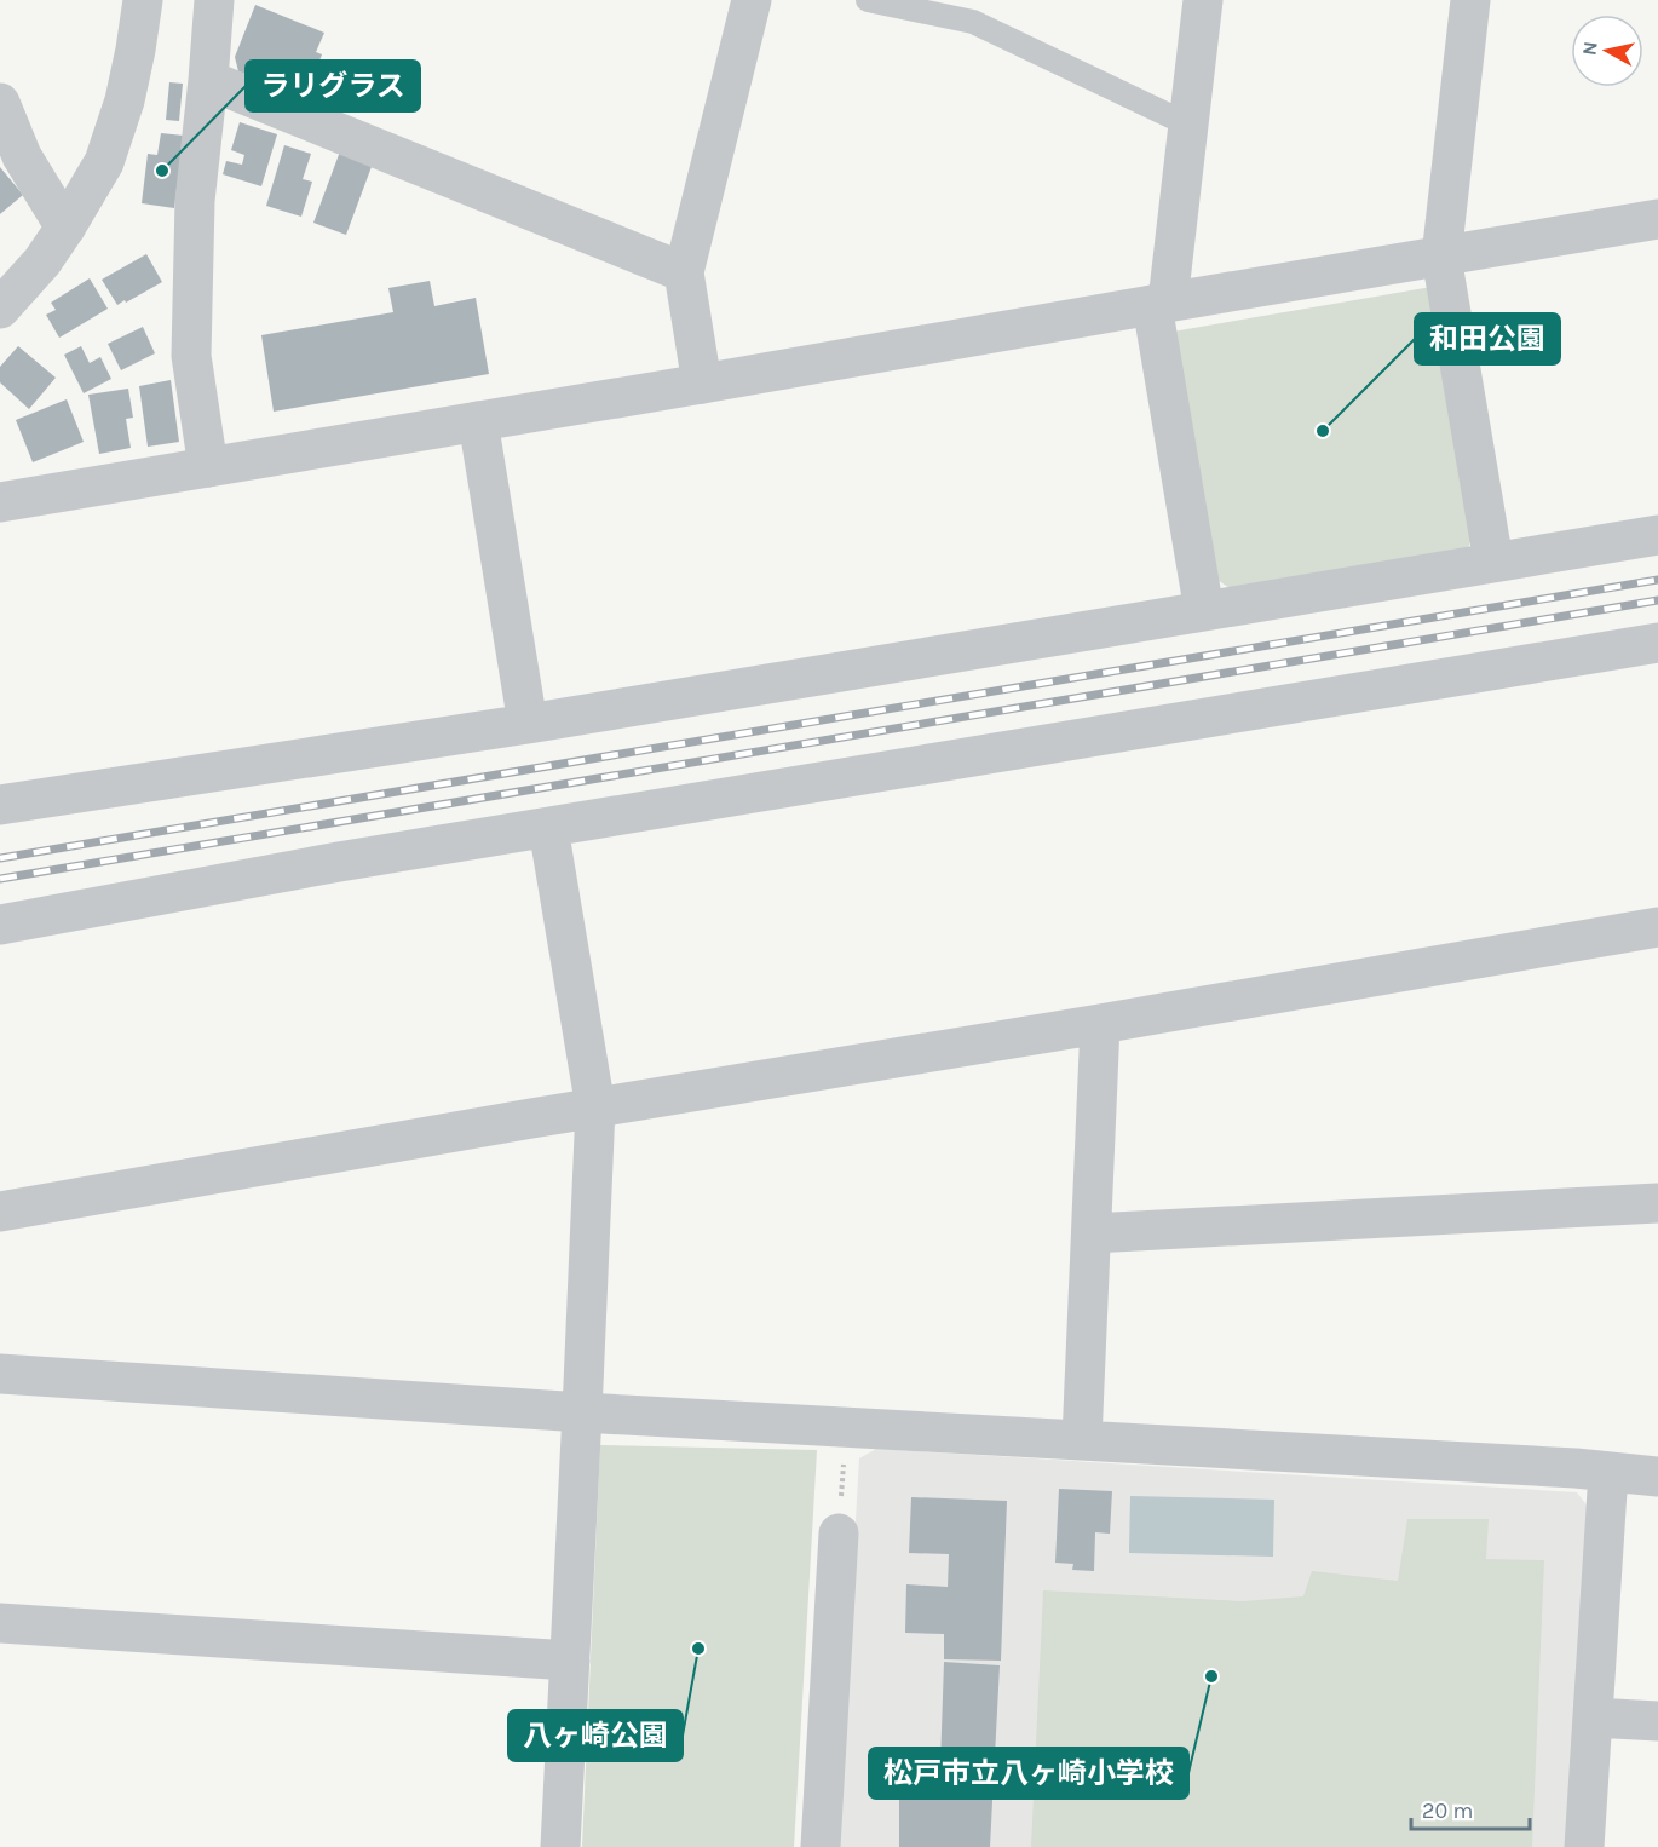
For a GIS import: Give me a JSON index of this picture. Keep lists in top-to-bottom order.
{
  "places": [
    "ラリグラス",
    "和田公園",
    "八ヶ崎公園",
    "松戸市立八ヶ崎小学校"
  ],
  "scale_bar": "20 m",
  "north": "left"
}
